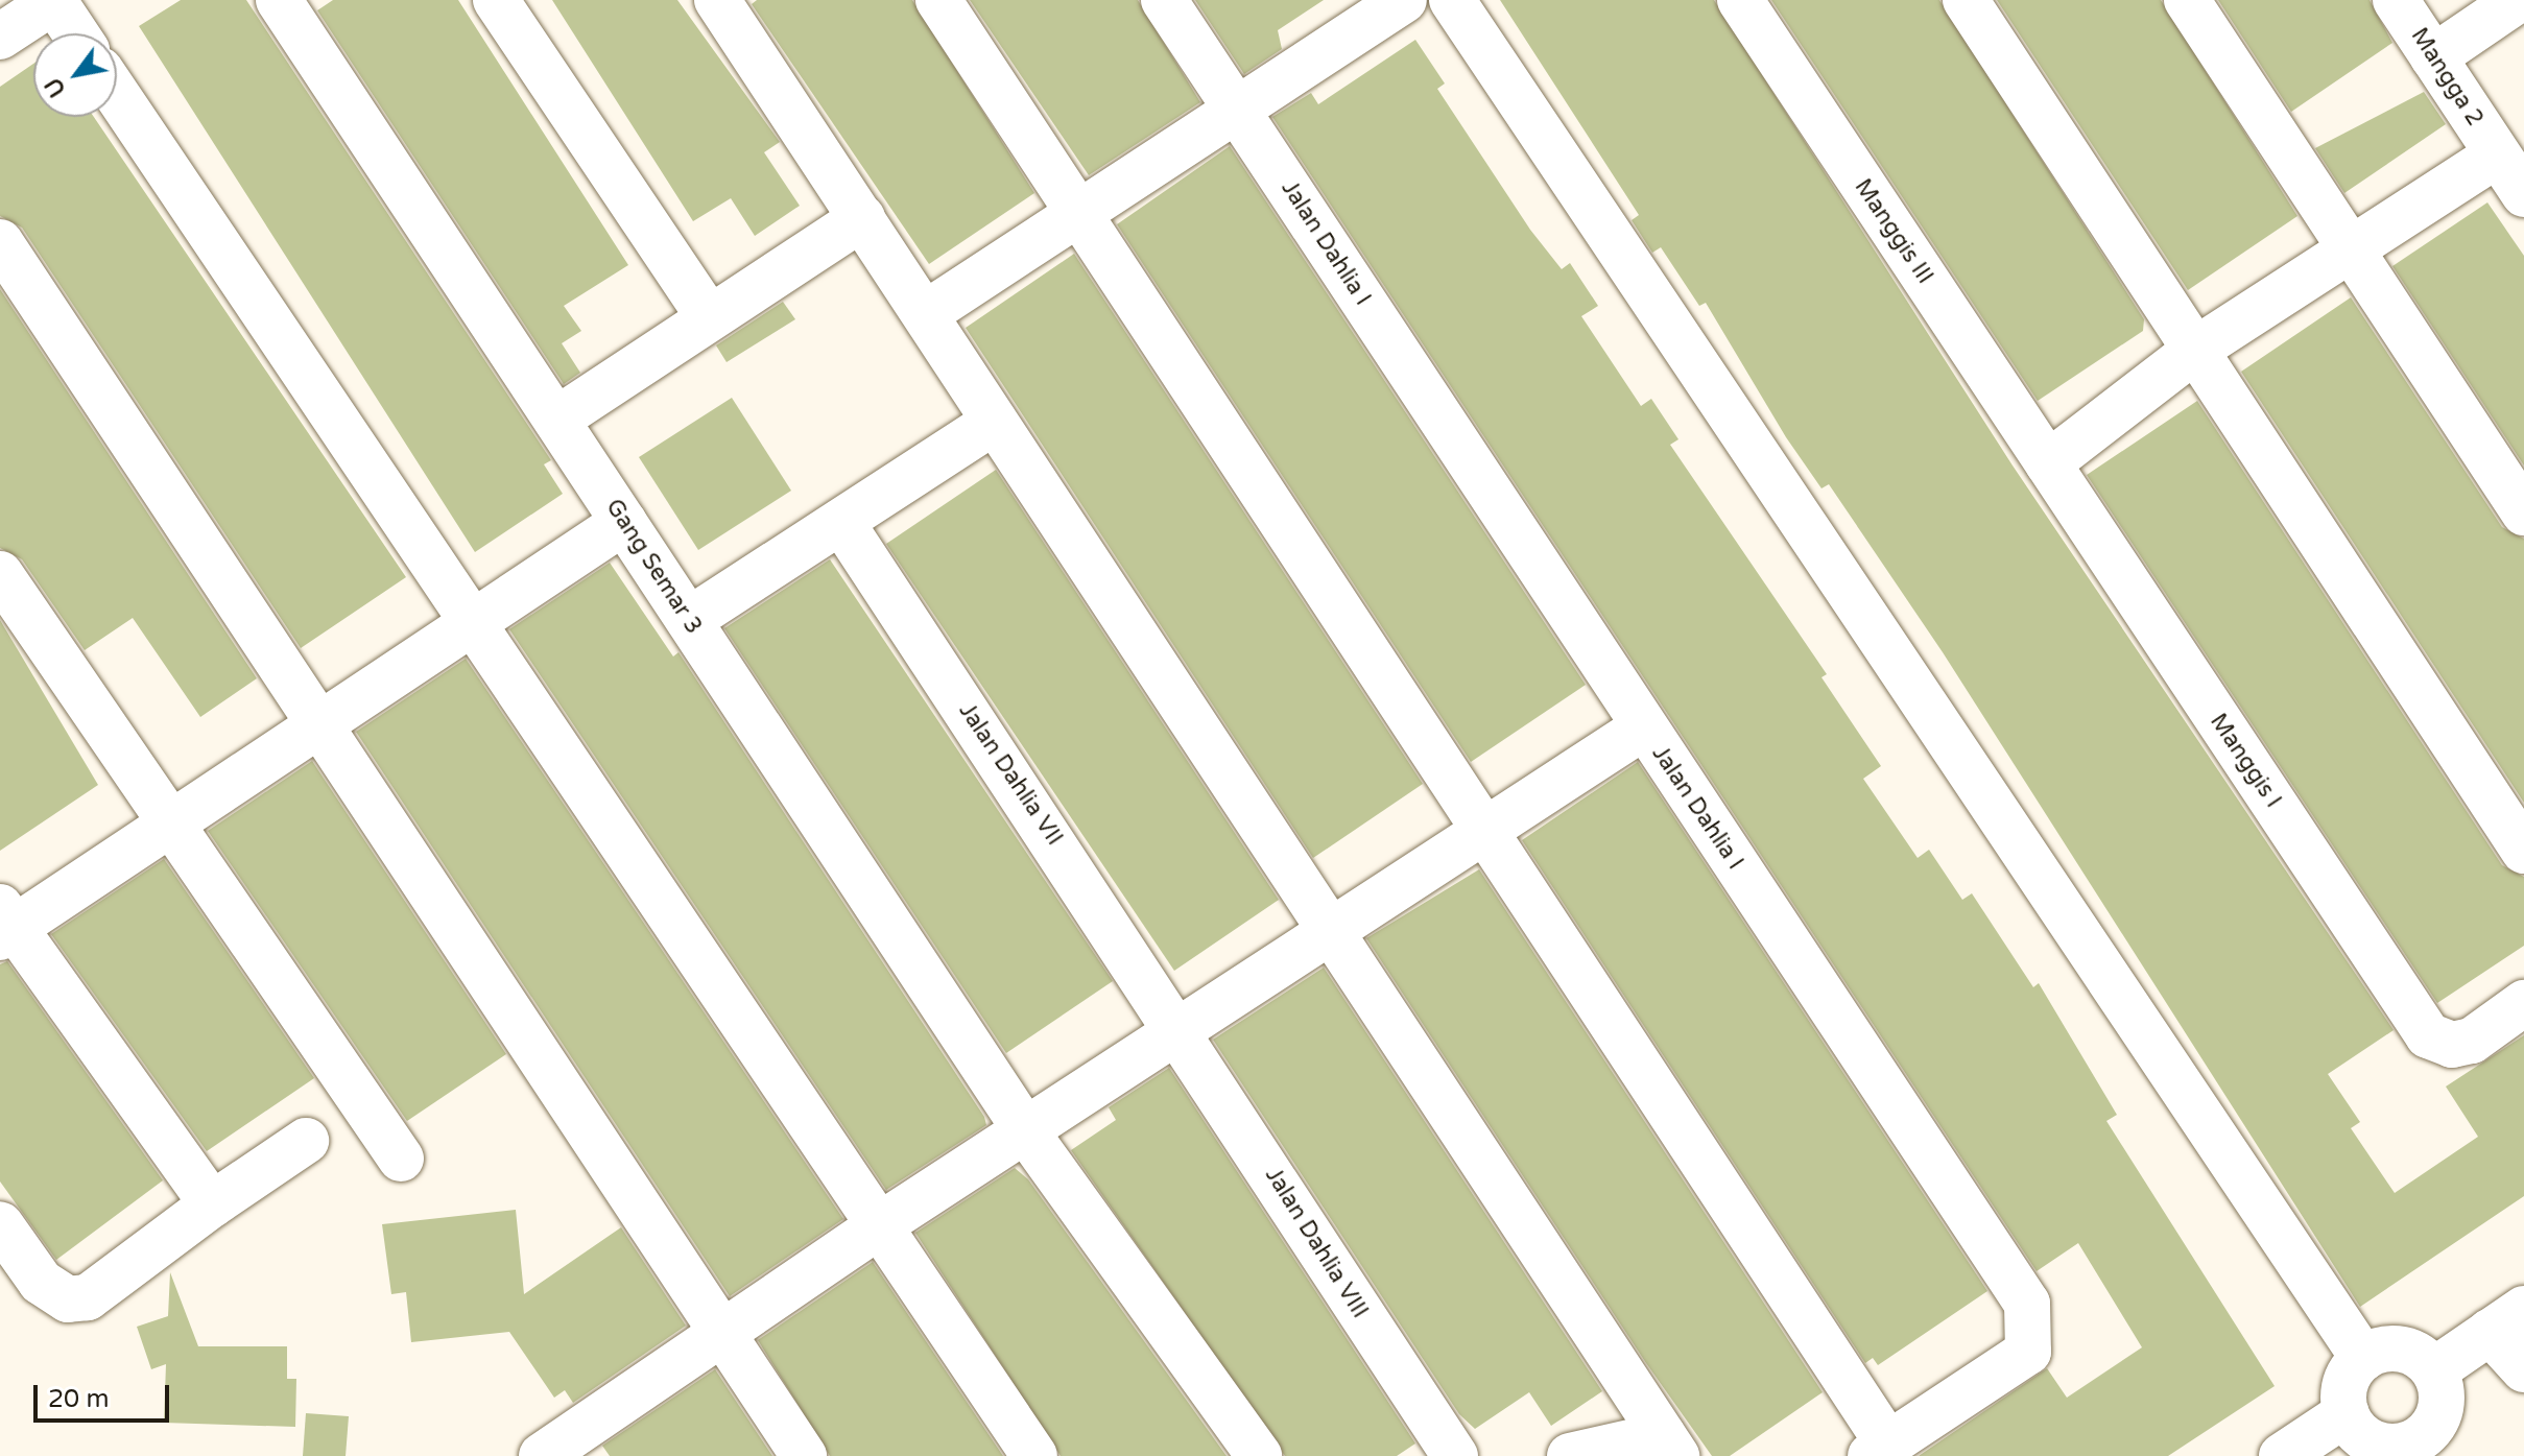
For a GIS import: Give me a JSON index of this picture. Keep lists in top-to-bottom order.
{
  "streets": {
    "street": [
      "Mangga 2",
      "Manggis III",
      "Jalan Dahlia I",
      "Gang Semar 3",
      "Manggis I",
      "Jalan Dahlia VII",
      "Jalan Dahlia VIII"
    ]
  },
  "crossings": [
    ["Manggis III", "Manggis I"],
    ["Jalan Dahlia VII", "Jalan Dahlia VIII"]
  ],
  "scale_bar": "20 m",
  "north": "bottom left"
}
